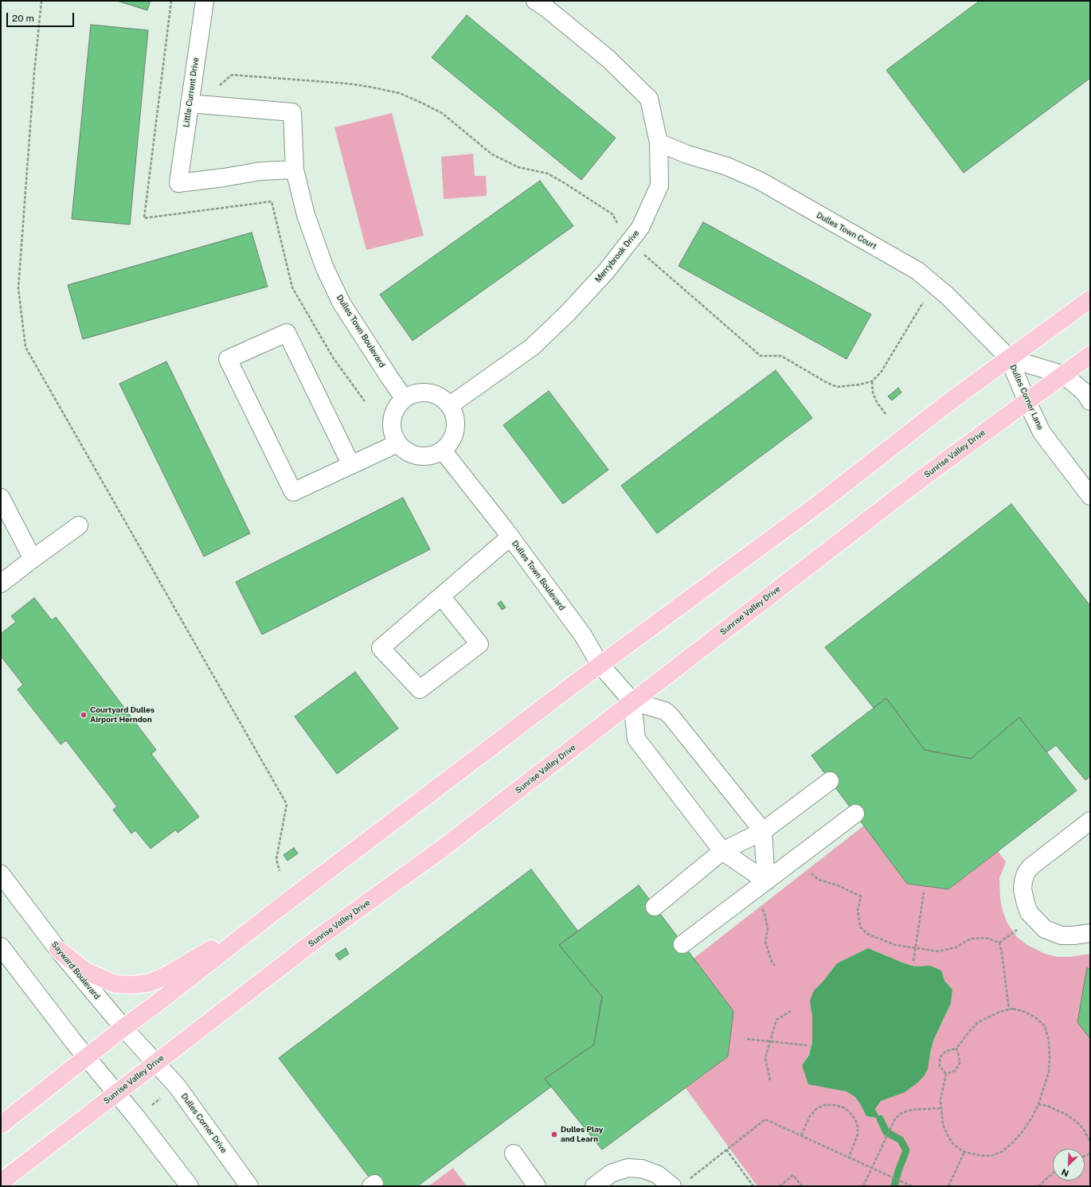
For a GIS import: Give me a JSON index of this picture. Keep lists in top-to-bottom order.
{
  "streets": {
    "main road": ["Sunrise Valley Drive"],
    "street": [
      "Little Current Drive",
      "Dulles Town Court",
      "Merrybrook Drive",
      "Dulles Town Boulevard",
      "Dulles Corner Lane",
      "Sayward Boulevard",
      "Dulles Corner Drive"
    ]
  },
  "crossings": [
    ["Little Current Drive", "Dulles Town Boulevard"],
    ["Dulles Town Court", "Merrybrook Drive"],
    ["Dulles Town Court", "Dulles Corner Lane"],
    ["Merrybrook Drive", "Dulles Town Boulevard"],
    ["Dulles Town Boulevard", "Sunrise Valley Drive"],
    ["Dulles Corner Lane", "Sunrise Valley Drive"],
    ["Sunrise Valley Drive", "Sayward Boulevard"],
    ["Sunrise Valley Drive", "Dulles Corner Drive"],
    ["Sayward Boulevard", "Dulles Corner Drive"]
  ],
  "places": ["Courtyard Dulles Airport Herndon", "Dulles Play and Learn"],
  "scale_bar": "20 m",
  "north": "bottom left"
}
